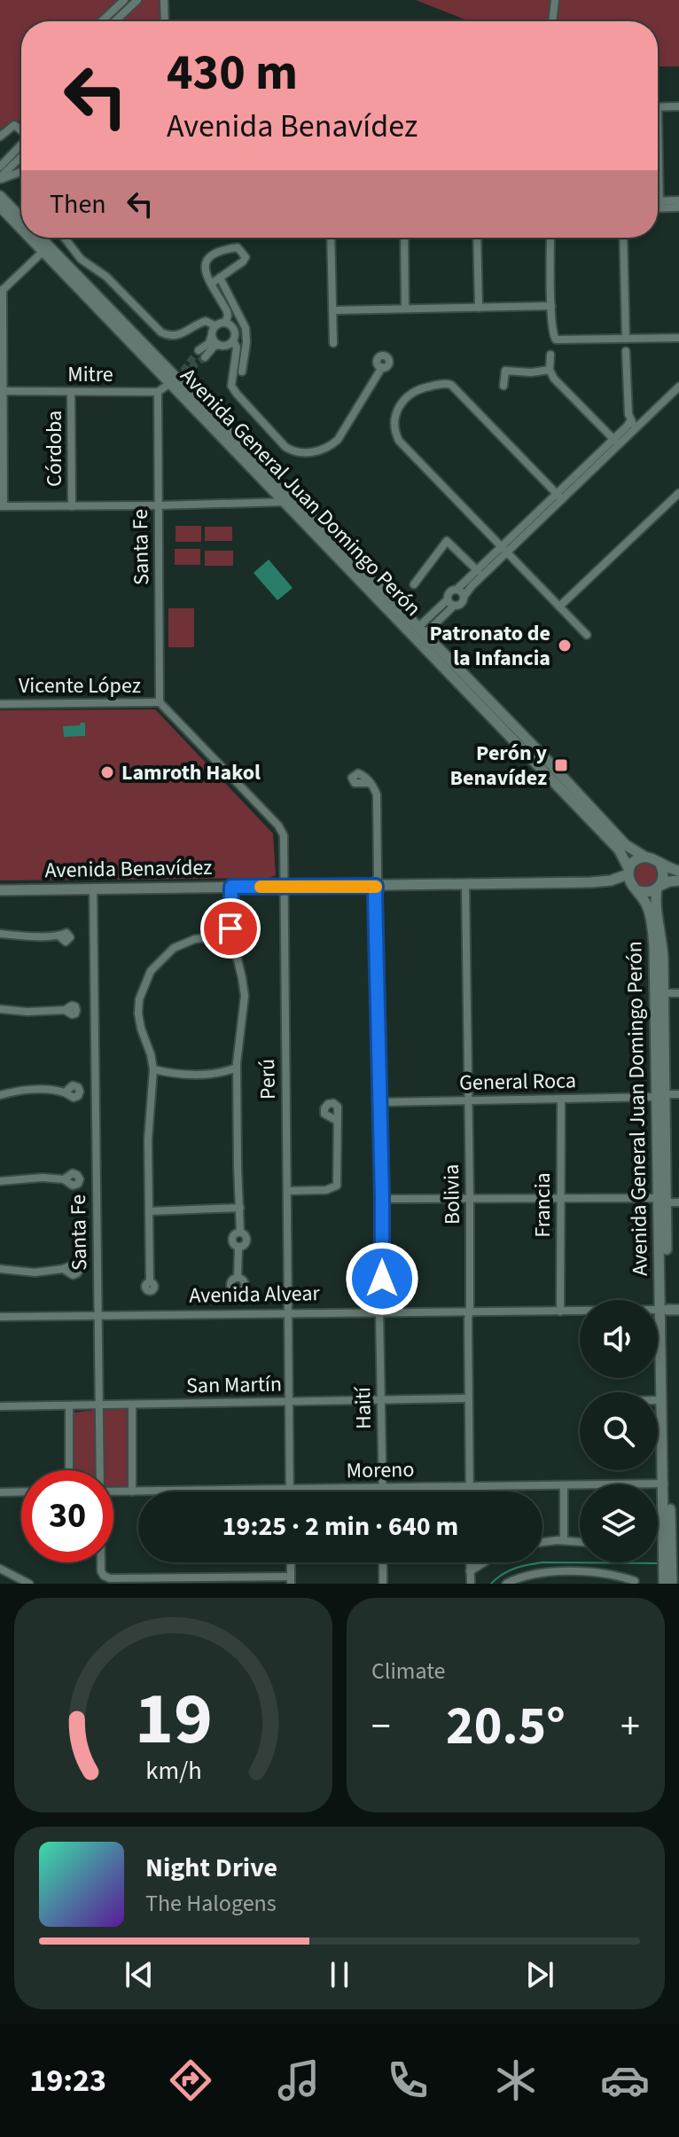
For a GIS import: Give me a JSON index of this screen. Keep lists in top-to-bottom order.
{
  "streets": {
    "main road": ["Avenida General Juan Domingo Perón", "Avenida Benavídez", "Avenida Alvear"],
    "street": [
      "Mitre",
      "Córdoba",
      "Santa Fe",
      "Vicente López",
      "Perú",
      "General Roca",
      "Bolivia",
      "Francia",
      "San Martín",
      "Haití",
      "Moreno"
    ]
  },
  "crossings": [
    ["Mitre", "Córdoba"],
    ["Mitre", "Santa Fe"],
    ["Avenida General Juan Domingo Perón", "Avenida Benavídez"],
    ["Avenida General Juan Domingo Perón", "General Roca"],
    ["Avenida General Juan Domingo Perón", "Avenida Alvear"],
    ["Avenida General Juan Domingo Perón", "Moreno"],
    ["Santa Fe", "Vicente López"],
    ["Santa Fe", "Avenida Benavídez"],
    ["Santa Fe", "Perú"],
    ["Santa Fe", "Avenida Alvear"],
    ["Santa Fe", "San Martín"],
    ["Vicente López", "Perú"],
    ["Avenida Benavídez", "Perú"],
    ["Avenida Benavídez", "Bolivia"],
    ["Perú", "Avenida Alvear"],
    ["Perú", "San Martín"],
    ["Perú", "Moreno"],
    ["General Roca", "Bolivia"],
    ["General Roca", "Francia"],
    ["Bolivia", "Avenida Alvear"],
    ["Bolivia", "San Martín"],
    ["Bolivia", "Moreno"],
    ["Francia", "Avenida Alvear"],
    ["Avenida Alvear", "Haití"],
    ["San Martín", "Haití"],
    ["Haití", "Moreno"]
  ],
  "places": {
    "other": ["Patronato de la Infancia", "Lamroth Hakol"],
    "transit": ["Perón y Benavídez"]
  },
  "page": {
    "turn": ["430 m", "Avenida Benavídez"],
    "then": "Then",
    "limit": "30",
    "trip": "19:25 · 2 min · 640 m",
    "tile": "Climate",
    "heat": ["−", "20.5°", "+"],
    "song": ["Night Drive", "The Halogens"],
    "tabs": "19:23",
    "gauge": ["19", "km/h"]
  }
}
